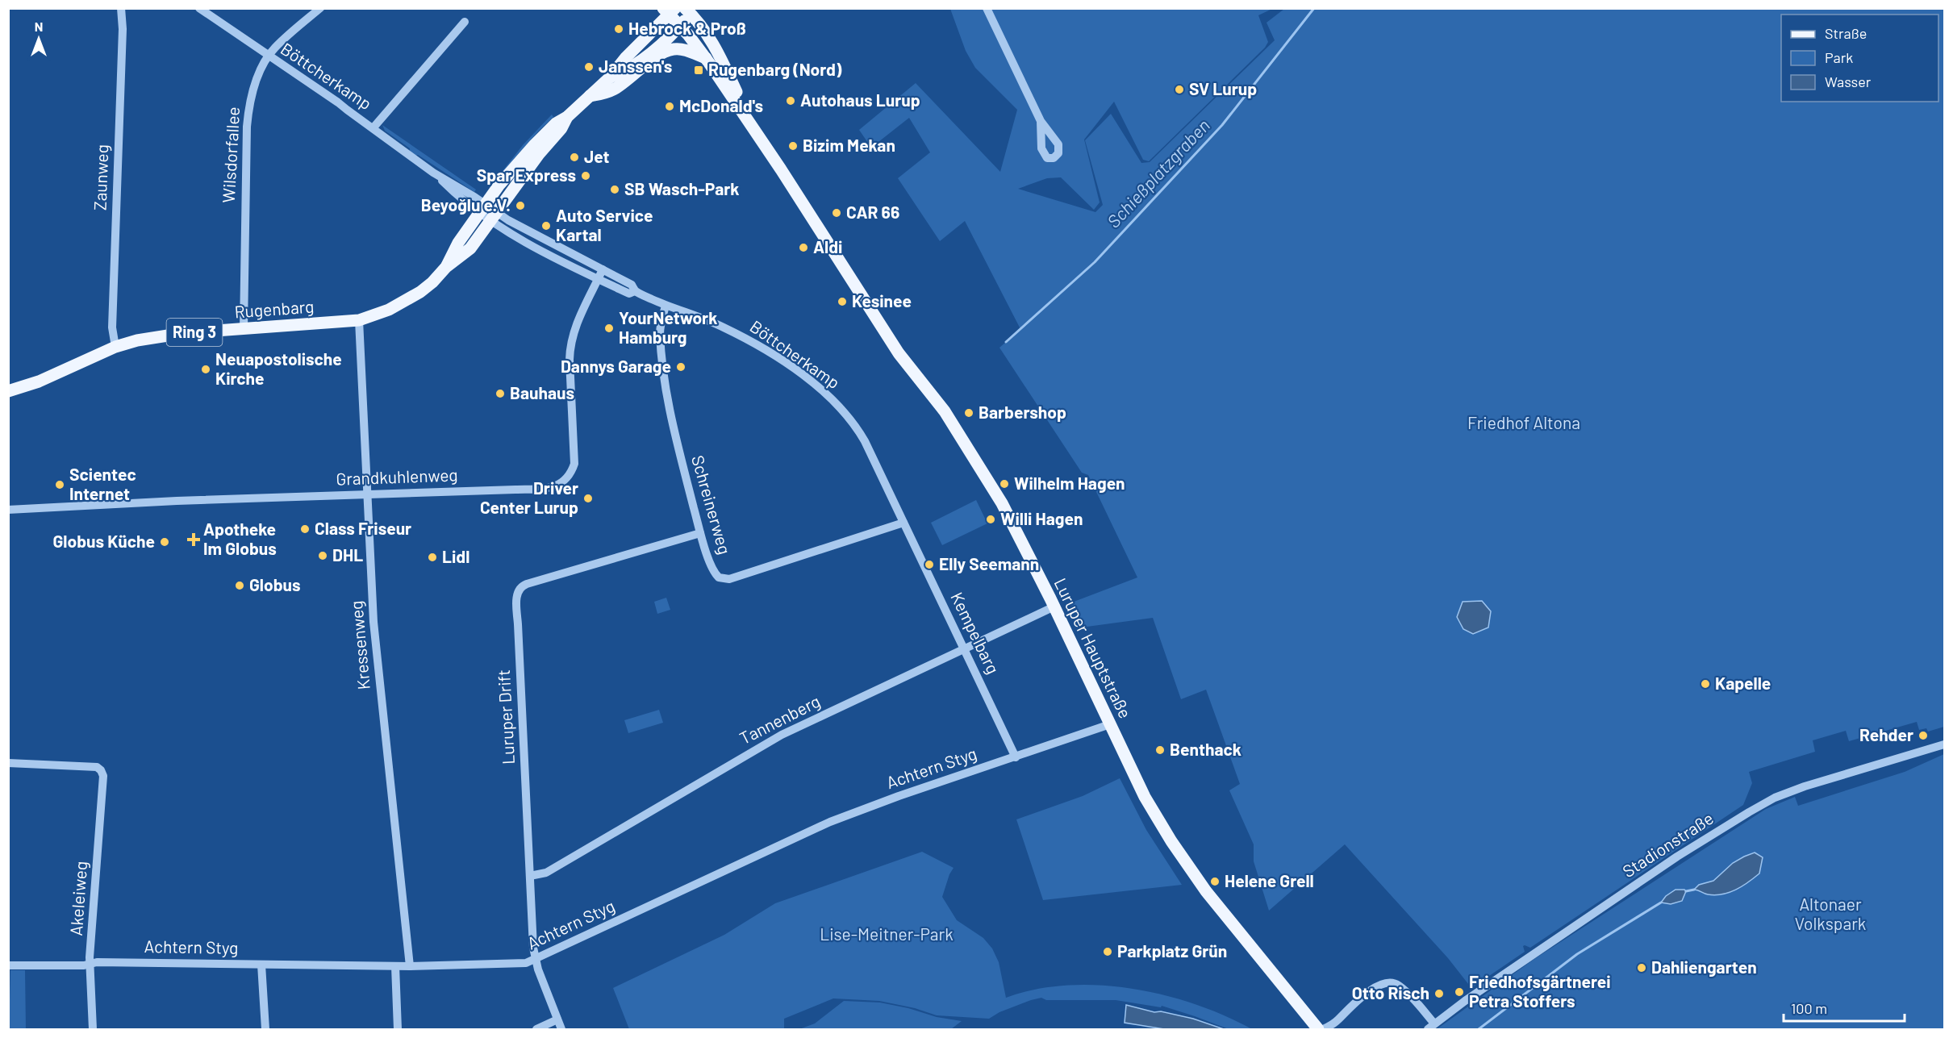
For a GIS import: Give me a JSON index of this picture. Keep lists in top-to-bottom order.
{
  "streets": {
    "main road": ["Rugenbarg", "Ring 3", "Luruper Hauptstraße"],
    "street": [
      "Böttcherkamp",
      "Wilsdorfallee",
      "Zaunweg",
      "Grandkuhlenweg",
      "Schreinerweg",
      "Kempelbarg",
      "Kressenweg",
      "Luruper Drift",
      "Tannenberg",
      "Achtern Styg",
      "Stadionstraße",
      "Akeleiweg"
    ]
  },
  "crossings": [
    ["Böttcherkamp", "Wilsdorfallee"],
    ["Böttcherkamp", "Rugenbarg"],
    ["Böttcherkamp", "Grandkuhlenweg"],
    ["Böttcherkamp", "Schreinerweg"],
    ["Böttcherkamp", "Kempelbarg"],
    ["Wilsdorfallee", "Rugenbarg"],
    ["Zaunweg", "Rugenbarg"],
    ["Rugenbarg", "Kressenweg"],
    ["Rugenbarg", "Luruper Hauptstraße"],
    ["Grandkuhlenweg", "Kressenweg"],
    ["Schreinerweg", "Kempelbarg"],
    ["Schreinerweg", "Luruper Drift"],
    ["Kempelbarg", "Tannenberg"],
    ["Kempelbarg", "Achtern Styg"],
    ["Kressenweg", "Achtern Styg"],
    ["Luruper Hauptstraße", "Tannenberg"],
    ["Luruper Hauptstraße", "Achtern Styg"],
    ["Luruper Drift", "Tannenberg"],
    ["Luruper Drift", "Achtern Styg"],
    ["Achtern Styg", "Akeleiweg"]
  ],
  "water": ["Schießplatzgraben"],
  "parks": ["Friedhof Altona", "Altonaer Volkspark", "Lise-Meitner-Park"],
  "places": {
    "other": [
      "Hebrock & Proß",
      "Janssen's",
      "SV Lurup",
      "Autohaus Lurup",
      "McDonald's",
      "Bizim Mekan",
      "Jet",
      "Spar Express",
      "SB Wasch-Park",
      "Beyoğlu e.V.",
      "CAR 66",
      "Auto Service Kartal",
      "Aldi",
      "Kesinee",
      "YourNetwork Hamburg",
      "Dannys Garage",
      "Neuapostolische Kirche",
      "Bauhaus",
      "Barbershop",
      "Wilhelm Hagen",
      "Scientec Internet",
      "Driver Center Lurup",
      "Willi Hagen",
      "Class Friseur",
      "Globus Küche",
      "DHL",
      "Lidl",
      "Elly Seemann",
      "Globus",
      "Kapelle",
      "Rehder",
      "Benthack",
      "Helene Grell",
      "Parkplatz Grün",
      "Dahliengarten",
      "Friedhofsgärtnerei Petra Stoffers",
      "Otto Risch"
    ],
    "transit": ["Rugenbarg (Nord)"],
    "health": ["Apotheke Im Globus"]
  },
  "legend": ["Straße", "Park", "Wasser"],
  "scale_bar": "100 m",
  "north": "top"
}
